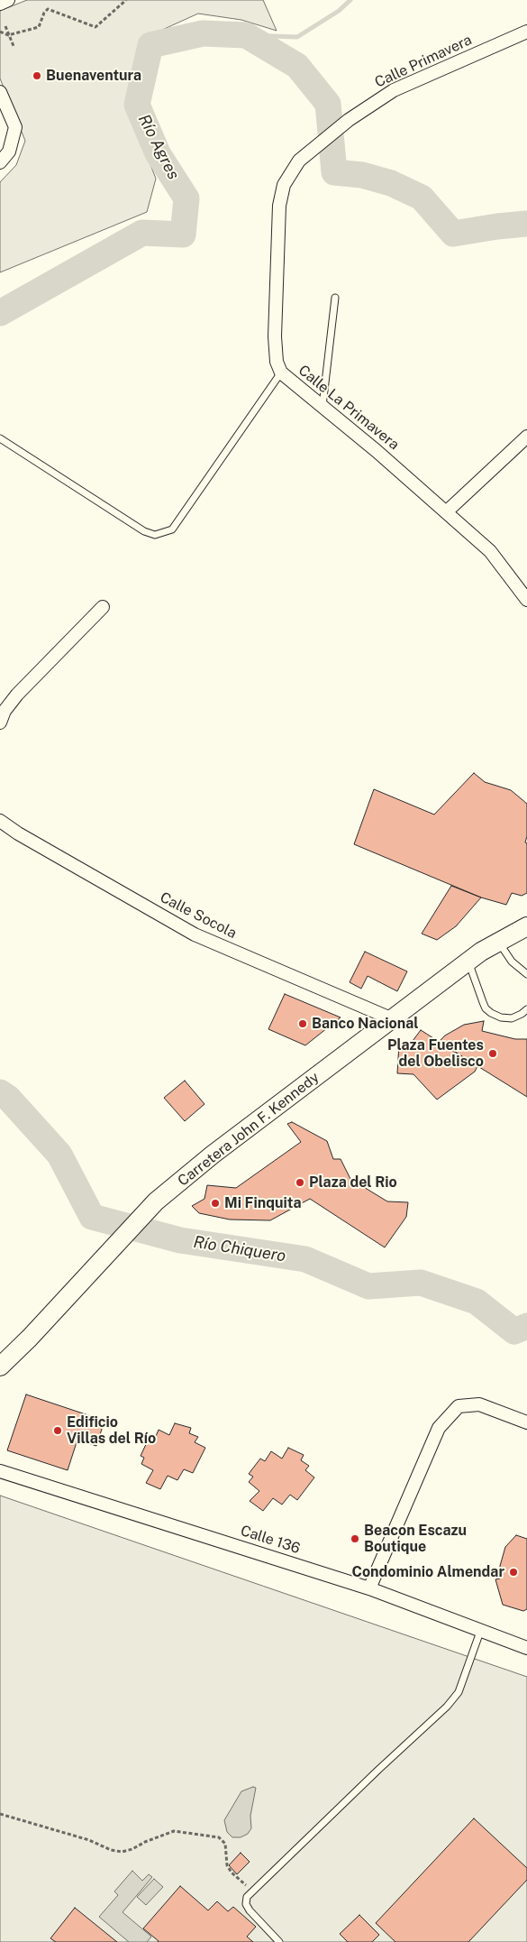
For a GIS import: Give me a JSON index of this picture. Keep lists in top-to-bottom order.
{
  "streets": {
    "main road": ["Carretera John F. Kennedy"],
    "street": [
      "Calle Primavera",
      "Calle La Primavera",
      "Calle Socola",
      "Calle 136"
    ]
  },
  "crossings": [
    ["Calle Primavera", "Calle La Primavera"],
    ["Calle Socola", "Carretera John F. Kennedy"]
  ],
  "water": ["Río Agres", "Río Chiquero"],
  "places": [
    "Buenaventura",
    "Banco Nacional",
    "Plaza Fuentes del Obelisco",
    "Plaza del Rio",
    "Mi Finquita",
    "Edificio Villas del Río",
    "Beacon Escazu Boutique",
    "Condominio Almendar"
  ]
}
